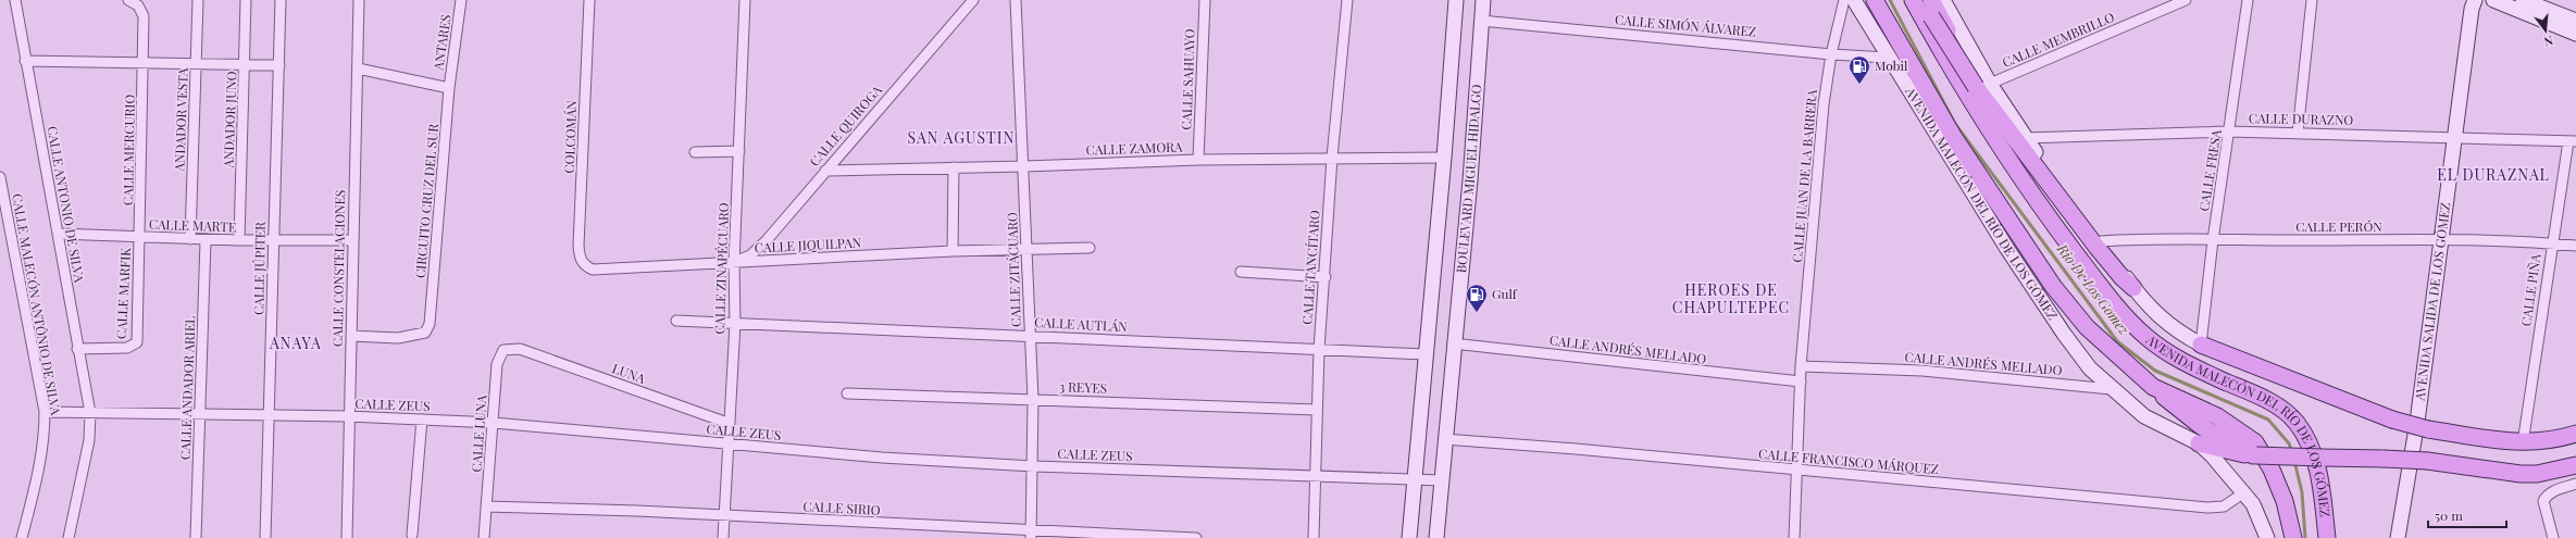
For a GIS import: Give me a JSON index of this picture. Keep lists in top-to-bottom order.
{
  "streets": {
    "main road": ["AVENIDA MALECÓN DEL RÍO DE LOS GÓMEZ"],
    "street": [
      "CALLE SIMÓN ÁLVAREZ",
      "CALLE MEMBRILLO",
      "ANTARES",
      "CALLE SAHUAYO",
      "ANDADOR VESTA",
      "ANDADOR JUNO",
      "CALLE DURAZNO",
      "CALLE QUIROGA",
      "COLCOMÁN",
      "CALLE ZAMORA",
      "CALLE MERCURIO",
      "CALLE FRESA",
      "CALLE JUAN DE LA BARRERA",
      "BOULEVARD MIGUEL HIDALGO",
      "CIRCUITO CRUZ DEL SUR",
      "CALLE ANTONIO DE SILVA",
      "CALLE MARTE",
      "CALLE PERÓN",
      "CALLE JIQUILPAN",
      "CALLE TANCÍTARO",
      "CALLE JÚPITER",
      "CALLE CONSTELACIONES",
      "CALLE ZINAPÉCUARO",
      "CALLE ZITÁCUARO",
      "CALLE PIÑA",
      "CALLE MARFIK",
      "AVENIDA SALIDA DE LOS GÓMEZ",
      "CALLE MALECÓN ANTÔNIO DE SILVA",
      "CALLE AUTLÁN",
      "CALLE ANDRÉS MELLADO",
      "LUNA",
      "CALLE ANDADOR ARIEL",
      "3 REYES",
      "CALLE ZEUS",
      "CALLE LUNA",
      "CALLE FRANCISCO MÁRQUEZ",
      "CALLE SIRIO"
    ]
  },
  "crossings": [
    ["CALLE SIMÓN ÁLVAREZ", "CALLE JUAN DE LA BARRERA"],
    ["CALLE SIMÓN ÁLVAREZ", "BOULEVARD MIGUEL HIDALGO"],
    ["CALLE SIMÓN ÁLVAREZ", "AVENIDA MALECÓN DEL RÍO DE LOS GÓMEZ"],
    ["CALLE MEMBRILLO", "AVENIDA MALECÓN DEL RÍO DE LOS GÓMEZ"],
    ["ANTARES", "CIRCUITO CRUZ DEL SUR"],
    ["CALLE SAHUAYO", "CALLE ZAMORA"],
    ["ANDADOR VESTA", "CALLE MARTE"],
    ["ANDADOR JUNO", "CALLE MARTE"],
    ["CALLE DURAZNO", "CALLE FRESA"],
    ["CALLE DURAZNO", "AVENIDA MALECÓN DEL RÍO DE LOS GÓMEZ"],
    ["CALLE DURAZNO", "CALLE PIÑA"],
    ["CALLE DURAZNO", "AVENIDA SALIDA DE LOS GÓMEZ"],
    ["CALLE QUIROGA", "CALLE ZAMORA"],
    ["CALLE QUIROGA", "CALLE JIQUILPAN"],
    ["CALLE QUIROGA", "CALLE ZINAPÉCUARO"],
    ["COLCOMÁN", "CALLE JIQUILPAN"],
    ["CALLE ZAMORA", "BOULEVARD MIGUEL HIDALGO"],
    ["CALLE ZAMORA", "CALLE TANCÍTARO"],
    ["CALLE ZAMORA", "CALLE ZITÁCUARO"],
    ["CALLE MERCURIO", "CALLE MARTE"],
    ["CALLE MERCURIO", "CALLE MARFIK"],
    ["CALLE FRESA", "AVENIDA MALECÓN DEL RÍO DE LOS GÓMEZ"],
    ["CALLE FRESA", "CALLE PERÓN"],
    ["CALLE JUAN DE LA BARRERA", "CALLE ANDRÉS MELLADO"],
    ["CALLE JUAN DE LA BARRERA", "CALLE FRANCISCO MÁRQUEZ"],
    ["BOULEVARD MIGUEL HIDALGO", "CALLE AUTLÁN"],
    ["BOULEVARD MIGUEL HIDALGO", "CALLE ANDRÉS MELLADO"],
    ["BOULEVARD MIGUEL HIDALGO", "CALLE ZEUS"],
    ["BOULEVARD MIGUEL HIDALGO", "CALLE FRANCISCO MÁRQUEZ"],
    ["CIRCUITO CRUZ DEL SUR", "CALLE CONSTELACIONES"],
    ["CALLE ANTONIO DE SILVA", "CALLE MARTE"],
    ["CALLE ANTONIO DE SILVA", "CALLE MARFIK"],
    ["CALLE ANTONIO DE SILVA", "CALLE ZEUS"],
    ["AVENIDA MALECÓN DEL RÍO DE LOS GÓMEZ", "CALLE PERÓN"],
    ["AVENIDA MALECÓN DEL RÍO DE LOS GÓMEZ", "CALLE ANDRÉS MELLADO"],
    ["AVENIDA MALECÓN DEL RÍO DE LOS GÓMEZ", "CALLE FRANCISCO MÁRQUEZ"],
    ["CALLE MARTE", "CALLE JÚPITER"],
    ["CALLE MARTE", "CALLE CONSTELACIONES"],
    ["CALLE MARTE", "CALLE MARFIK"],
    ["CALLE MARTE", "CALLE ANDADOR ARIEL"],
    ["CALLE PERÓN", "CALLE PIÑA"],
    ["CALLE PERÓN", "AVENIDA SALIDA DE LOS GÓMEZ"],
    ["CALLE JIQUILPAN", "CALLE ZINAPÉCUARO"],
    ["CALLE JIQUILPAN", "CALLE ZITÁCUARO"],
    ["CALLE TANCÍTARO", "CALLE AUTLÁN"],
    ["CALLE TANCÍTARO", "3 REYES"],
    ["CALLE TANCÍTARO", "CALLE ZEUS"],
    ["CALLE JÚPITER", "CALLE ZEUS"],
    ["CALLE CONSTELACIONES", "CALLE ZEUS"],
    ["CALLE ZINAPÉCUARO", "CALLE AUTLÁN"],
    ["CALLE ZINAPÉCUARO", "LUNA"],
    ["CALLE ZINAPÉCUARO", "CALLE ZEUS"],
    ["CALLE ZINAPÉCUARO", "CALLE SIRIO"],
    ["CALLE ZITÁCUARO", "CALLE AUTLÁN"],
    ["CALLE ZITÁCUARO", "3 REYES"],
    ["CALLE ZITÁCUARO", "CALLE ZEUS"],
    ["CALLE ZITÁCUARO", "CALLE SIRIO"],
    ["CALLE MALECÓN ANTÔNIO DE SILVA", "CALLE ZEUS"],
    ["LUNA", "CALLE LUNA"],
    ["CALLE ANDADOR ARIEL", "CALLE ZEUS"],
    ["CALLE ZEUS", "CALLE LUNA"],
    ["CALLE LUNA", "CALLE SIRIO"]
  ],
  "districts": [
    "SAN AGUSTIN",
    "EL DURAZNAL",
    "HEROES DE CHAPULTEPEC",
    "ANAYA"
  ],
  "water": ["Rio De Los Gomez"],
  "places": {
    "fuel station": ["Mobil", "Gulf"]
  },
  "scale_bar": "50 m",
  "north": "bottom"
}
